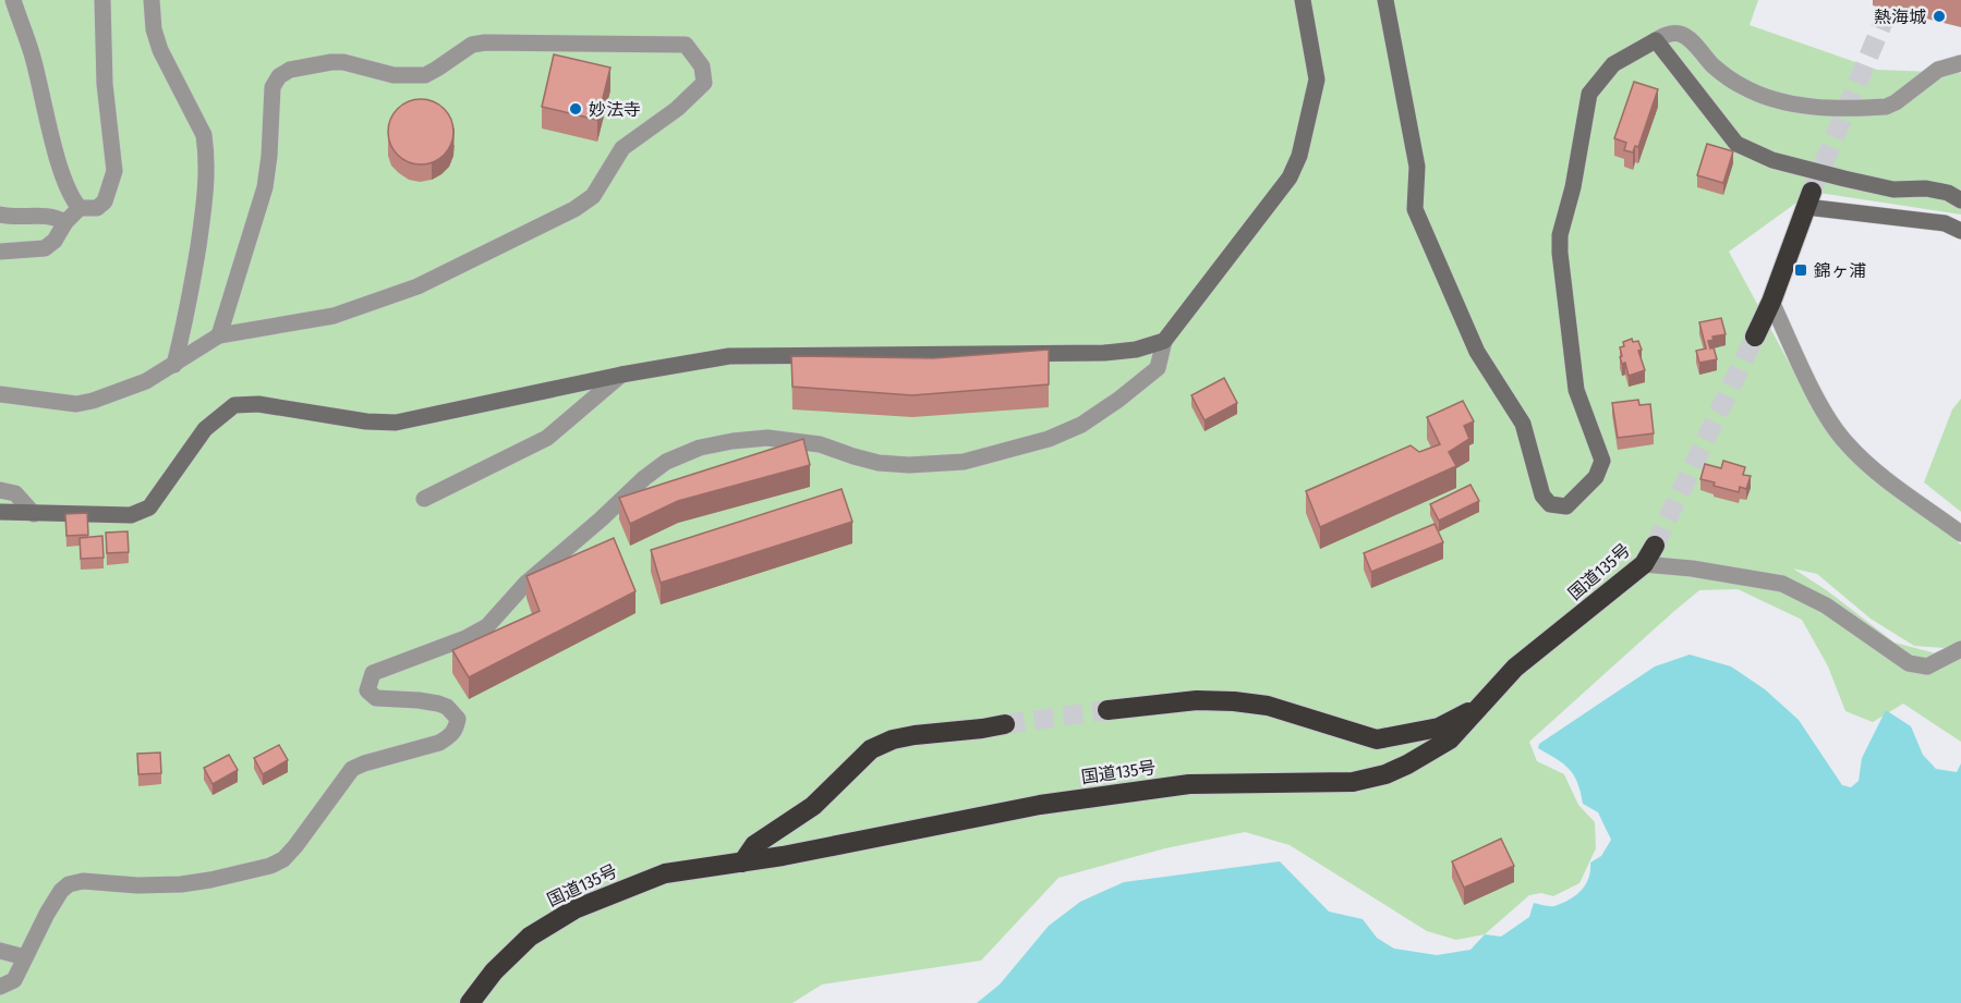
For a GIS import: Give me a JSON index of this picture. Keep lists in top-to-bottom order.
{
  "streets": {
    "highway": ["国道135号"]
  },
  "places": {
    "other": ["熱海城", "妙法寺"],
    "transit": ["錦ヶ浦"]
  }
}
